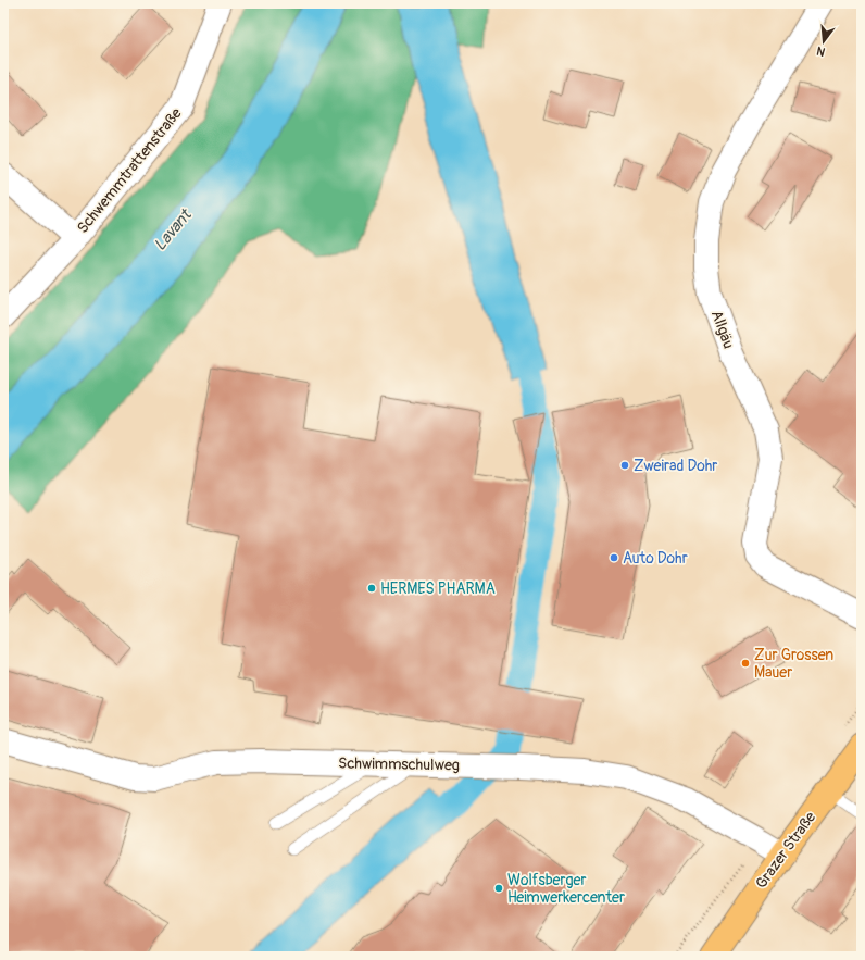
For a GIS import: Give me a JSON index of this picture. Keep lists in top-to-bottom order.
{
  "streets": {
    "main road": ["Grazer Straße"],
    "street": ["Schwemmtrattenstraße", "Allgäu", "Schwimmschulweg"]
  },
  "crossings": [
    ["Schwimmschulweg", "Grazer Straße"]
  ],
  "water": ["Lavant"],
  "places": [
    "Zweirad Dohr",
    "Auto Dohr",
    "HERMES PHARMA",
    "Zur Grossen Mauer",
    "Wolfsberger Heimwerkercenter"
  ],
  "north": "bottom"
}
